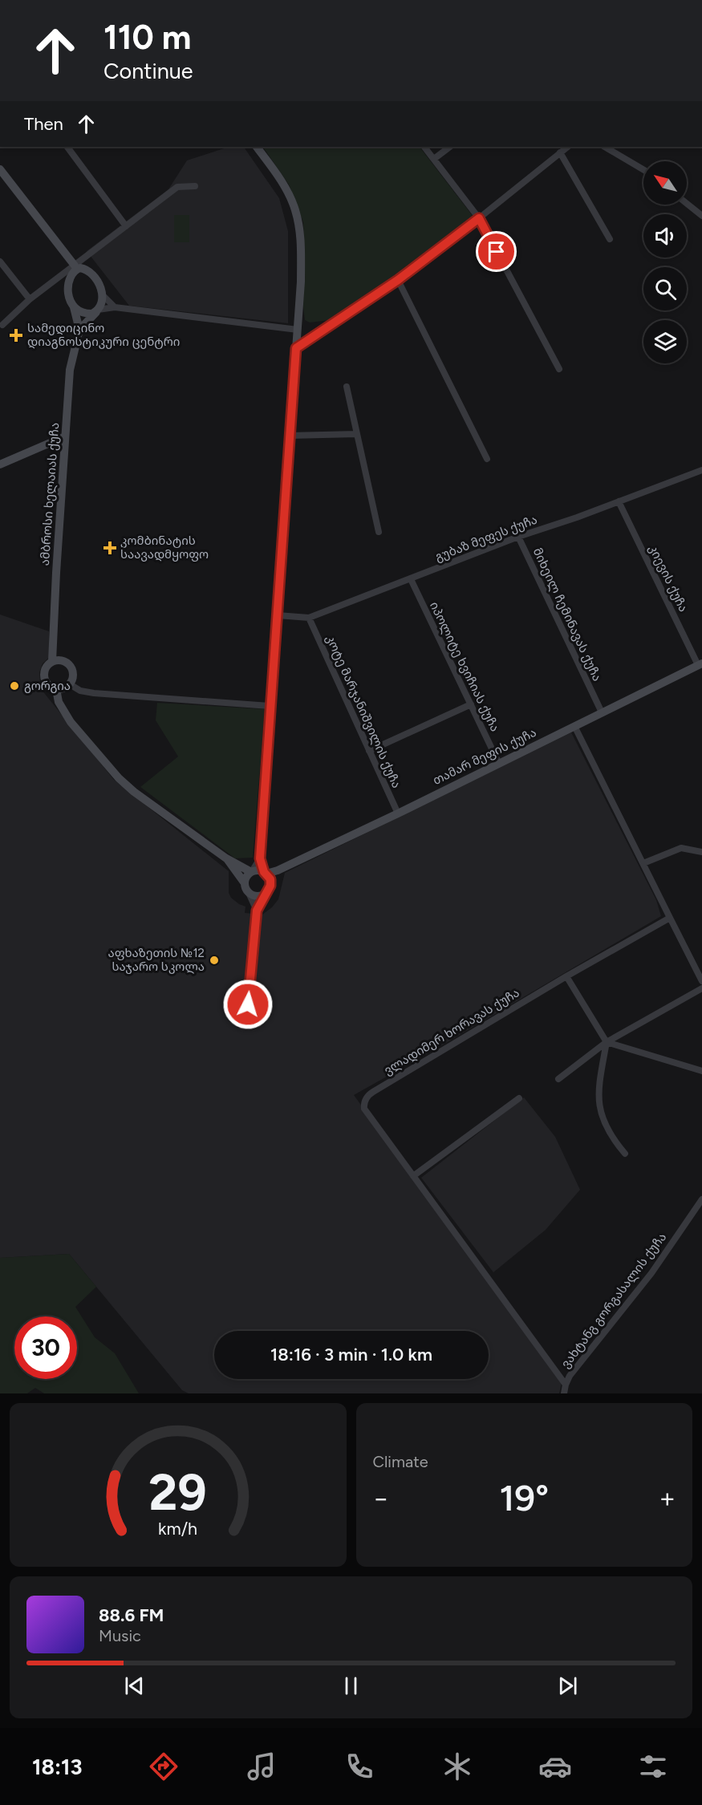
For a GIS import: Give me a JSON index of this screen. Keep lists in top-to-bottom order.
{
  "streets": {
    "street": [
      "ამბროსი ხელაიას ქუჩა",
      "გუბაზ მეფეს ქუჩა",
      "კიევის ქუჩა",
      "მიხეილ ჩემინავას ქუჩა",
      "იპოლიტე ხვიჩიას ქუჩა",
      "კოტე მარჯანიშვილის ქუჩა",
      "თამარ მეფის ქუჩა",
      "ვლადიმერ ხორავას ქუჩა",
      "ვახტანგ გორგასალის ქუჩა"
    ]
  },
  "crossings": [
    ["გუბაზ მეფეს ქუჩა", "კიევის ქუჩა"],
    ["გუბაზ მეფეს ქუჩა", "მიხეილ ჩემინავას ქუჩა"],
    ["გუბაზ მეფეს ქუჩა", "იპოლიტე ხვიჩიას ქუჩა"],
    ["გუბაზ მეფეს ქუჩა", "კოტე მარჯანიშვილის ქუჩა"],
    ["კიევის ქუჩა", "თამარ მეფის ქუჩა"],
    ["მიხეილ ჩემინავას ქუჩა", "თამარ მეფის ქუჩა"],
    ["იპოლიტე ხვიჩიას ქუჩა", "თამარ მეფის ქუჩა"],
    ["კოტე მარჯანიშვილის ქუჩა", "თამარ მეფის ქუჩა"],
    ["ვლადიმერ ხორავას ქუჩა", "ვახტანგ გორგასალის ქუჩა"]
  ],
  "places": {
    "health": ["სამედიცინო დიაგნოსტიკური ცენტრი", "კომბინატის საავადმყოფო"],
    "other": ["გორგია", "აფხაზეთის №12 საჯარო სკოლა"]
  },
  "north": "top left",
  "page": {
    "turn": ["110 m", "Continue"],
    "then": "Then",
    "limit": "30",
    "trip": "18:16 · 3 min · 1.0 km",
    "tile": "Climate",
    "heat": ["−", "19°", "+"],
    "song": ["88.6 FM", "Music"],
    "tabs": "18:13",
    "gauge": ["29", "km/h"]
  }
}
